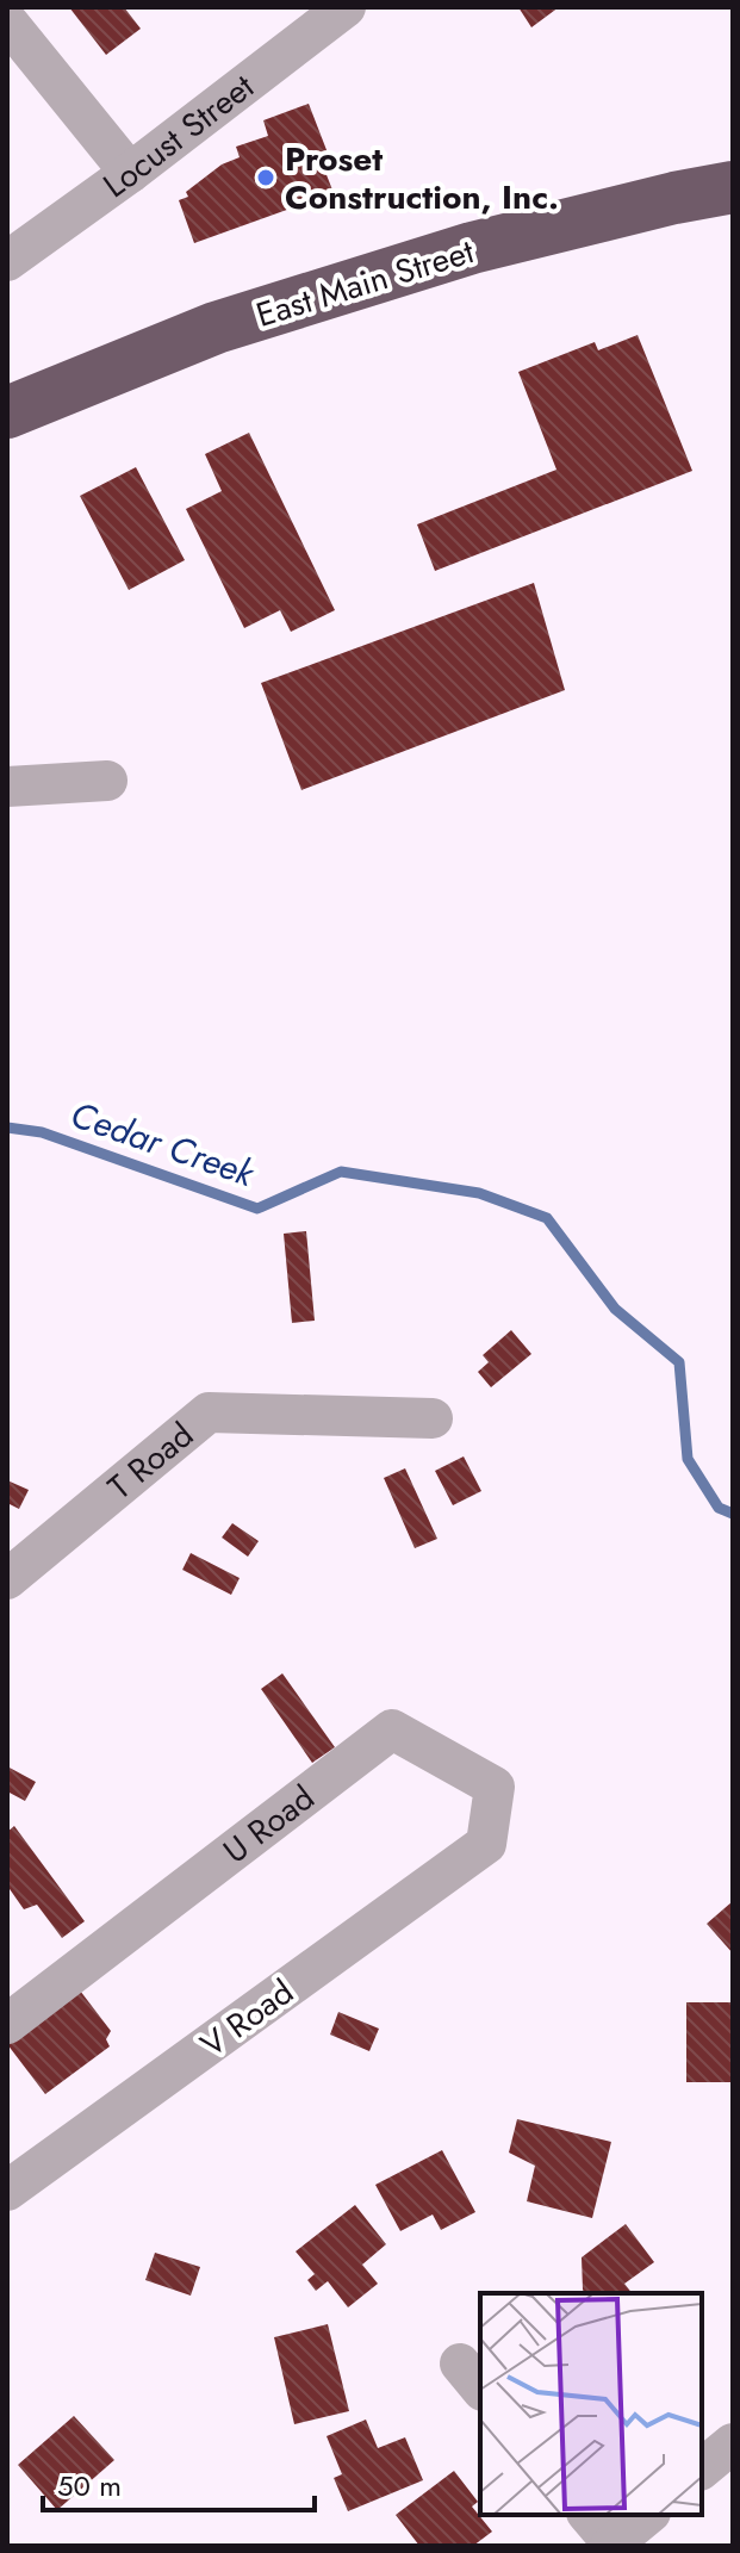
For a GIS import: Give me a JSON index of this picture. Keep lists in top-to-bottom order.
{
  "streets": {
    "highway": ["East Main Street"],
    "street": [
      "Locust Street",
      "T Road",
      "U Road",
      "V Road"
    ]
  },
  "crossings": [
    ["U Road", "V Road"]
  ],
  "water": ["Cedar Creek"],
  "places": ["Proset Construction, Inc."],
  "scale_bar": "50 m"
}
